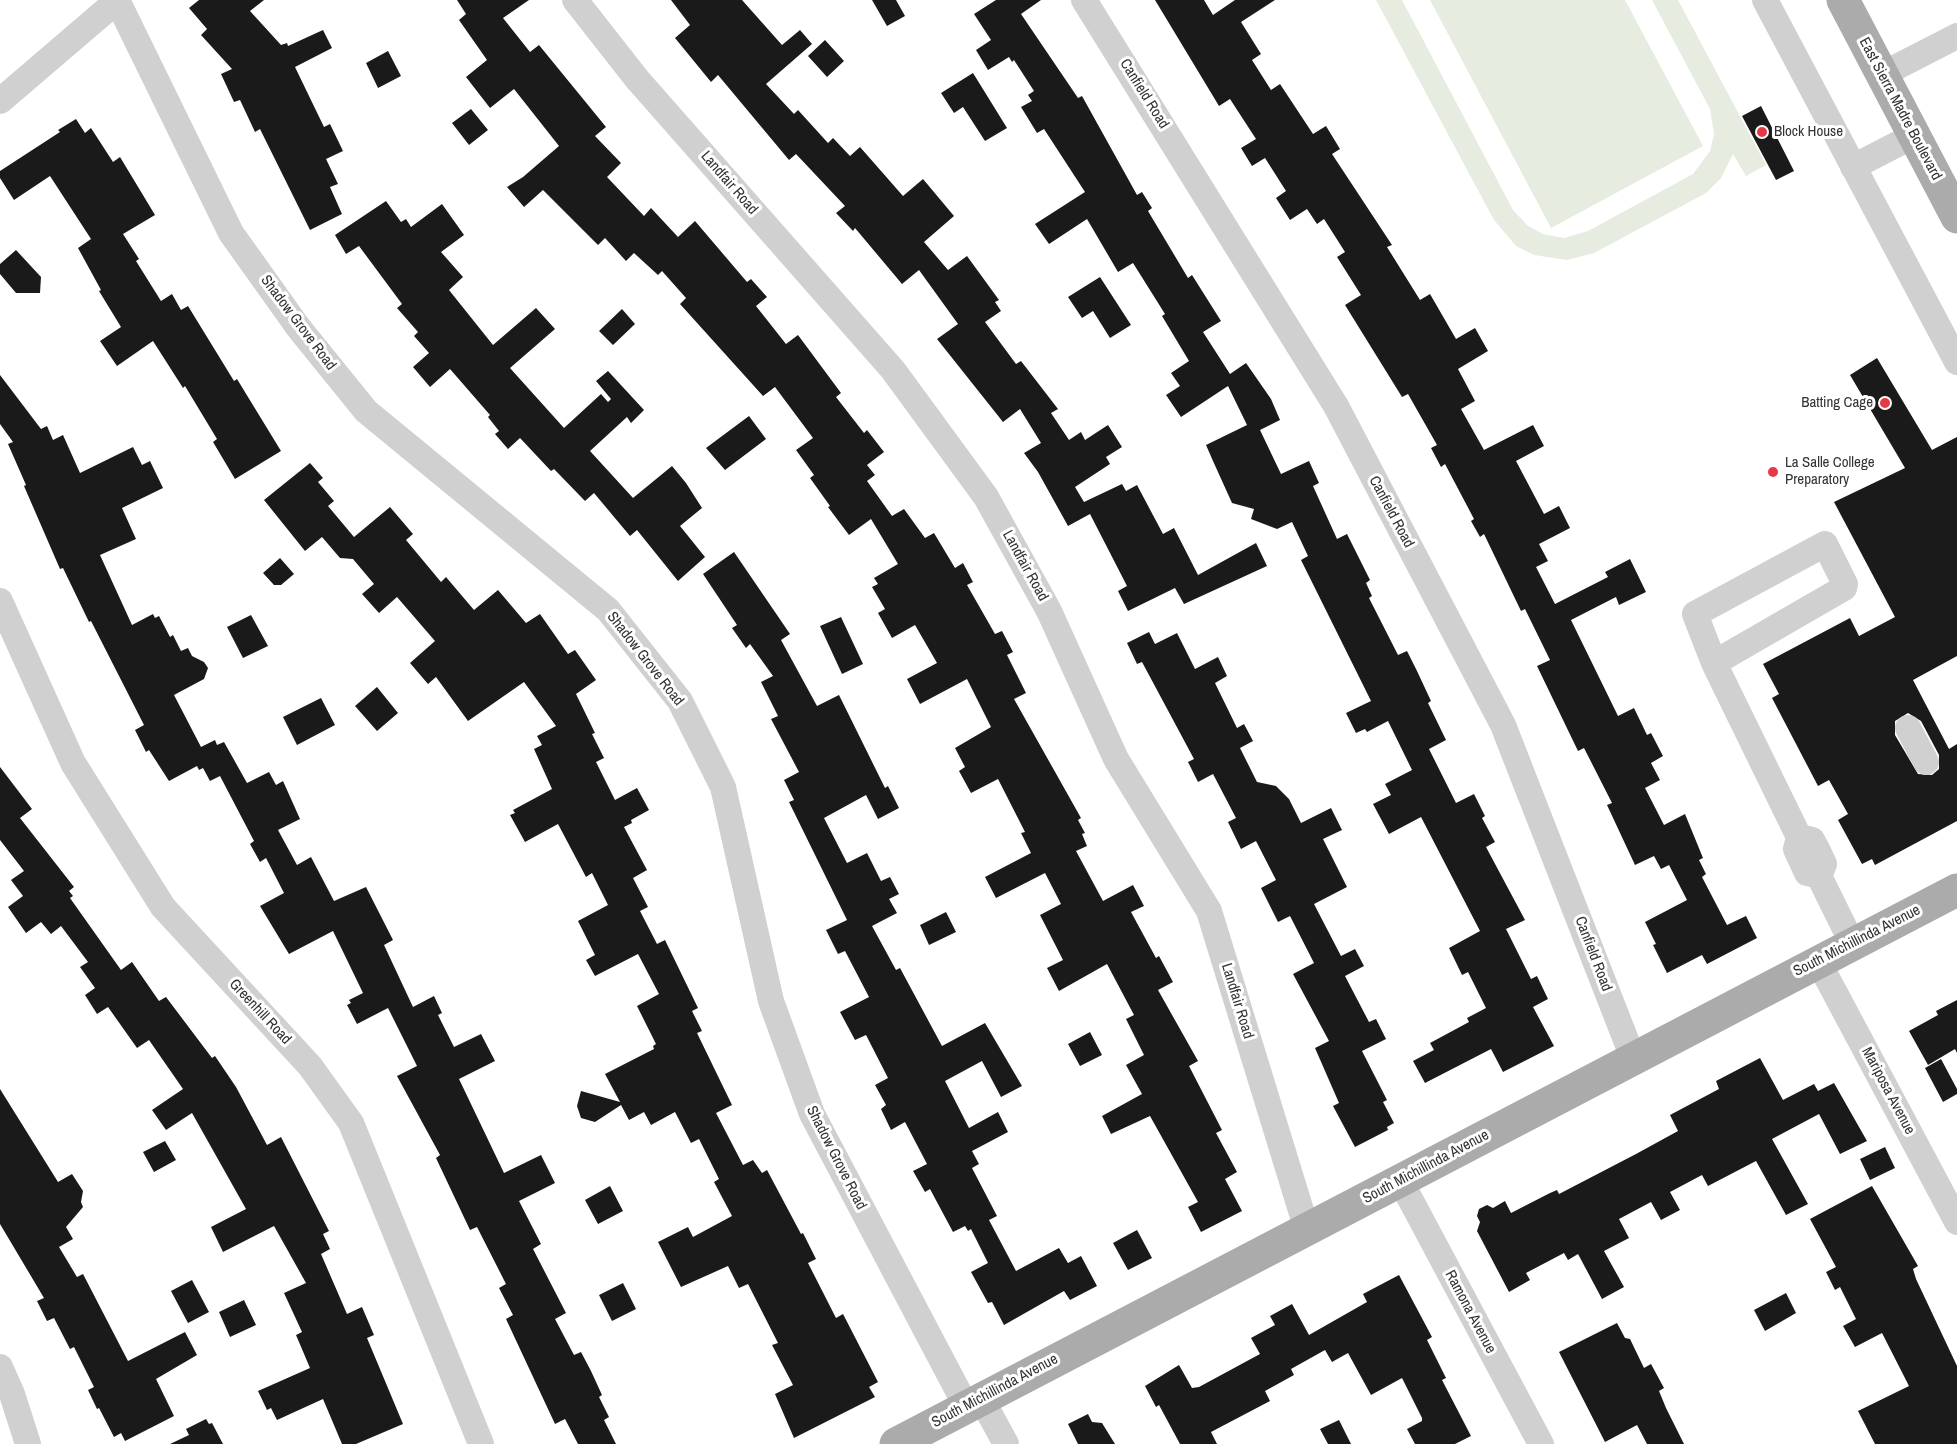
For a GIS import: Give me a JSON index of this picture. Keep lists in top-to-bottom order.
{
  "streets": {
    "main road": ["East Sierra Madre Boulevard", "South Michillinda Avenue"],
    "street": [
      "Canfield Road",
      "Landfair Road",
      "Shadow Grove Road",
      "Greenhill Road",
      "Mariposa Avenue",
      "Ramona Avenue"
    ]
  },
  "crossings": [
    ["Canfield Road", "South Michillinda Avenue"],
    ["Landfair Road", "South Michillinda Avenue"],
    ["Shadow Grove Road", "South Michillinda Avenue"],
    ["South Michillinda Avenue", "Mariposa Avenue"],
    ["South Michillinda Avenue", "Ramona Avenue"]
  ],
  "places": ["Block House", "Batting Cage", "La Salle College Preparatory"]
}
